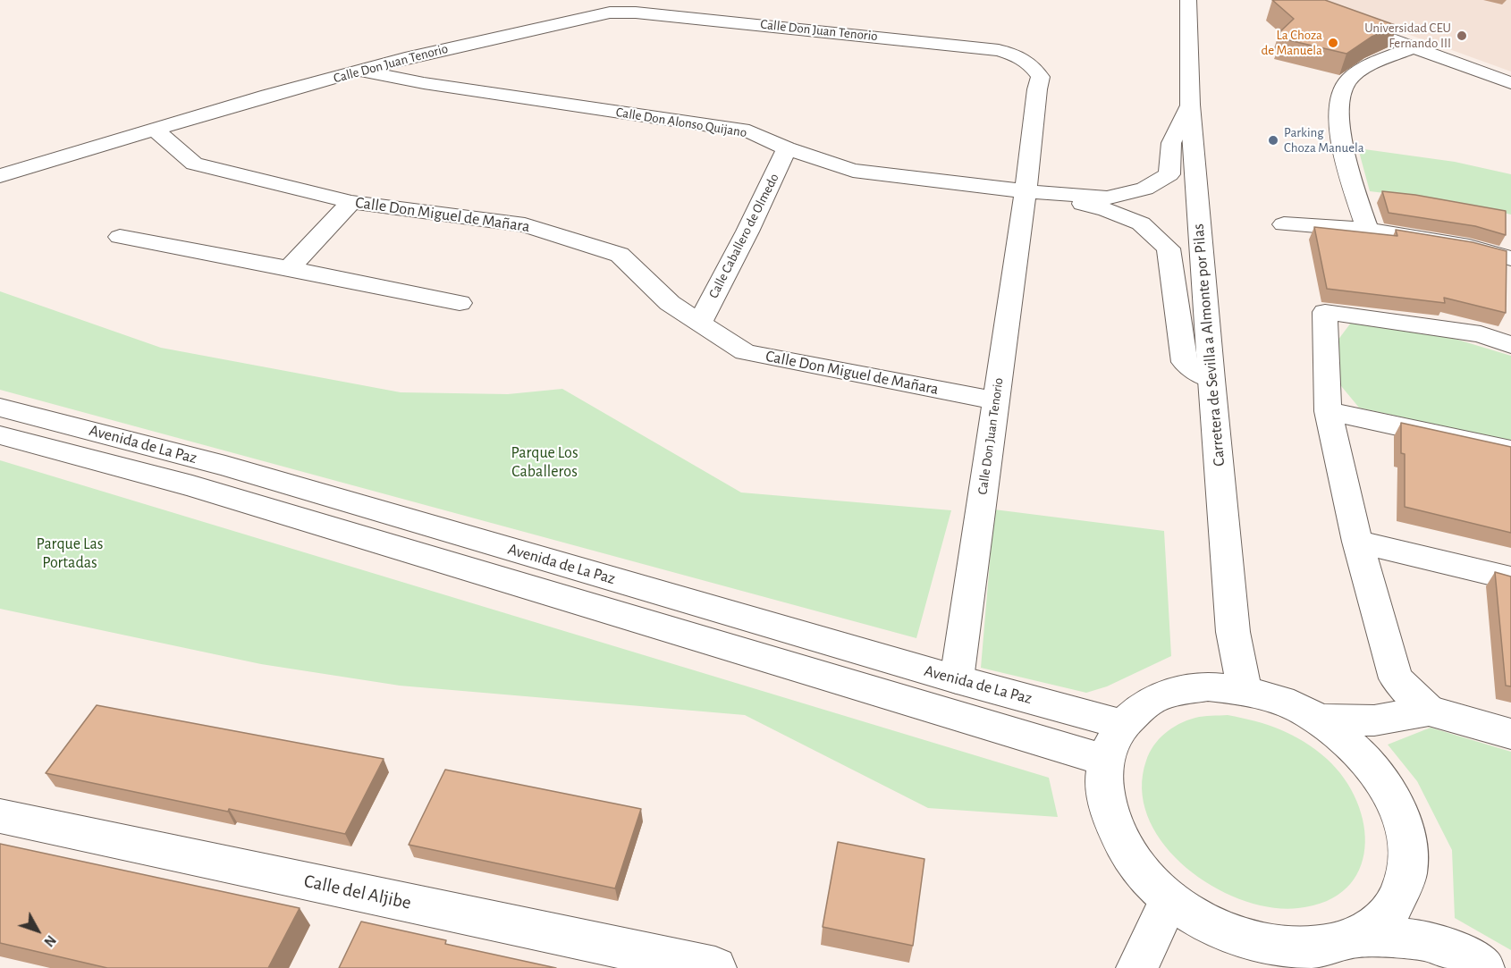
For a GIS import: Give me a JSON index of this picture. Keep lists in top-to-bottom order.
{
  "streets": {
    "street": [
      "Calle Don Juan Tenorio",
      "Calle Don Alonso Quijano",
      "Calle Don Miguel de Mañara",
      "Calle Caballero de Olmedo",
      "Carretera de Sevilla a Almonte por Pilas",
      "Avenida de La Paz",
      "Calle del Aljibe"
    ]
  },
  "crossings": [
    ["Calle Don Juan Tenorio", "Calle Don Alonso Quijano"],
    ["Calle Don Juan Tenorio", "Calle Don Miguel de Mañara"],
    ["Calle Don Juan Tenorio", "Avenida de La Paz"],
    ["Calle Don Alonso Quijano", "Calle Caballero de Olmedo"],
    ["Calle Don Miguel de Mañara", "Calle Caballero de Olmedo"]
  ],
  "parks": ["Parque Los Caballeros", "Parque Las Portadas"],
  "places": ["Universidad CEU Fernando III", "La Choza de Manuela", "Parking Choza Manuela"],
  "north": "bottom right"
}
